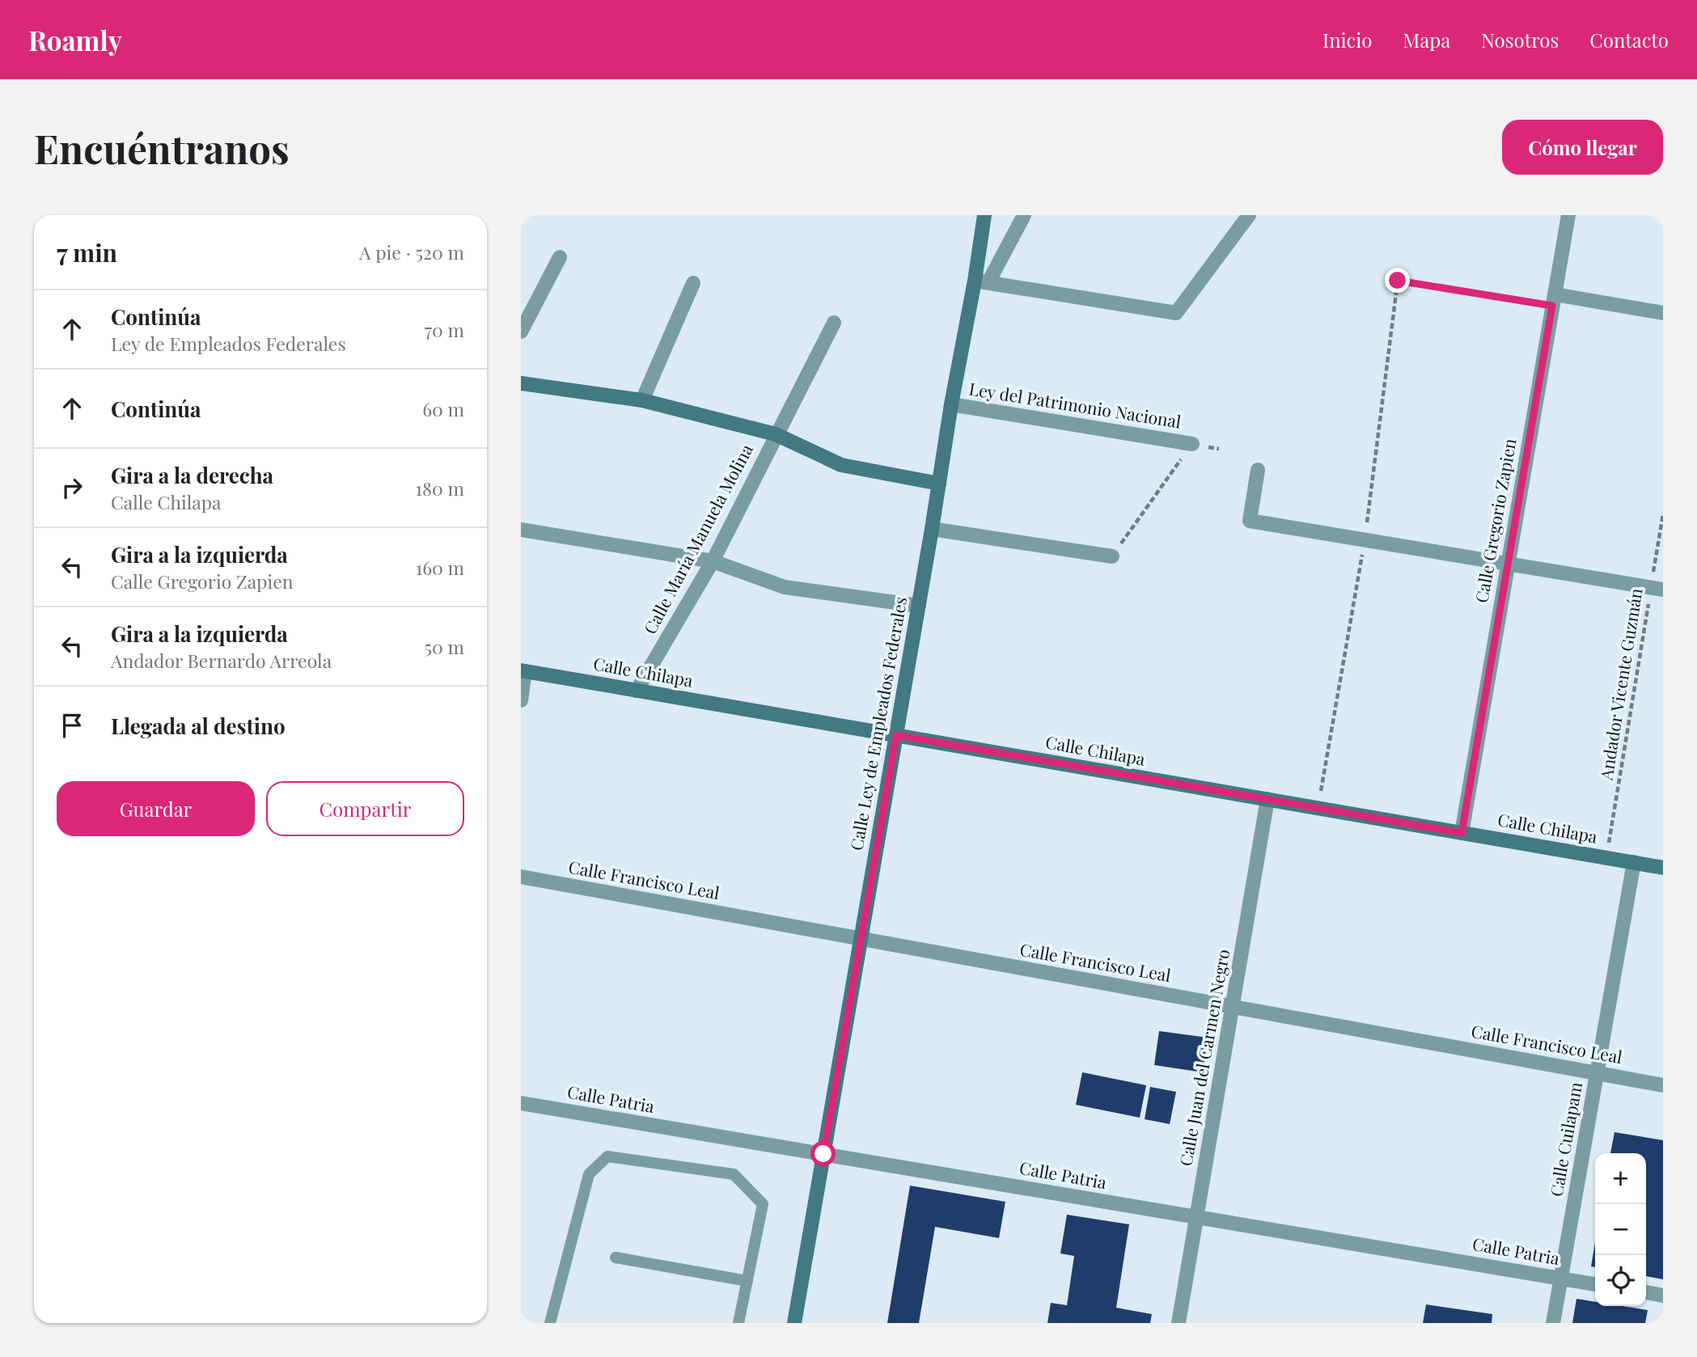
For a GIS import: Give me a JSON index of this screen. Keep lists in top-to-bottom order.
{
  "streets": {
    "street": [
      "Ley del Patrimonio Nacional",
      "Calle Gregorio Zapien",
      "Calle María Manuela Molina",
      "Calle Chilapa",
      "Calle Ley de Empleados Federales",
      "Calle Francisco Leal",
      "Calle Juan del Carmen Negro",
      "Calle Patria",
      "Calle Cuilapam"
    ],
    "path": ["Andador Vicente Guzmán"]
  },
  "crossings": [
    ["Ley del Patrimonio Nacional", "Calle Ley de Empleados Federales"],
    ["Calle Gregorio Zapien", "Calle Chilapa"],
    ["Calle María Manuela Molina", "Calle Chilapa"],
    ["Calle Chilapa", "Andador Vicente Guzmán"],
    ["Calle Chilapa", "Calle Ley de Empleados Federales"],
    ["Calle Chilapa", "Calle Juan del Carmen Negro"],
    ["Calle Chilapa", "Calle Cuilapam"],
    ["Calle Ley de Empleados Federales", "Calle Francisco Leal"],
    ["Calle Ley de Empleados Federales", "Calle Patria"],
    ["Calle Francisco Leal", "Calle Juan del Carmen Negro"],
    ["Calle Francisco Leal", "Calle Cuilapam"],
    ["Calle Juan del Carmen Negro", "Calle Patria"],
    ["Calle Patria", "Calle Cuilapam"]
  ],
  "page": {
    "header": "Roamly",
    "nav": [
      "Inicio",
      "Mapa",
      "Nosotros",
      "Contacto"
    ],
    "buttons": [
      "Cómo llegar",
      ["Guardar", "Compartir"]
    ],
    "title": "Encuéntranos",
    "heading": ["7 min", "A pie · 520 m"],
    "list": [
      ["Continúa", "Ley de Empleados Federales", "70 m"],
      ["Continúa", "60 m"],
      ["Gira a la derecha", "Calle Chilapa", "180 m"],
      ["Gira a la izquierda", "Calle Gregorio Zapien", "160 m"],
      ["Gira a la izquierda", "Andador Bernardo Arreola", "50 m"],
      "Llegada al destino"
    ],
    "map_buttons": ["+", "−"]
  }
}
